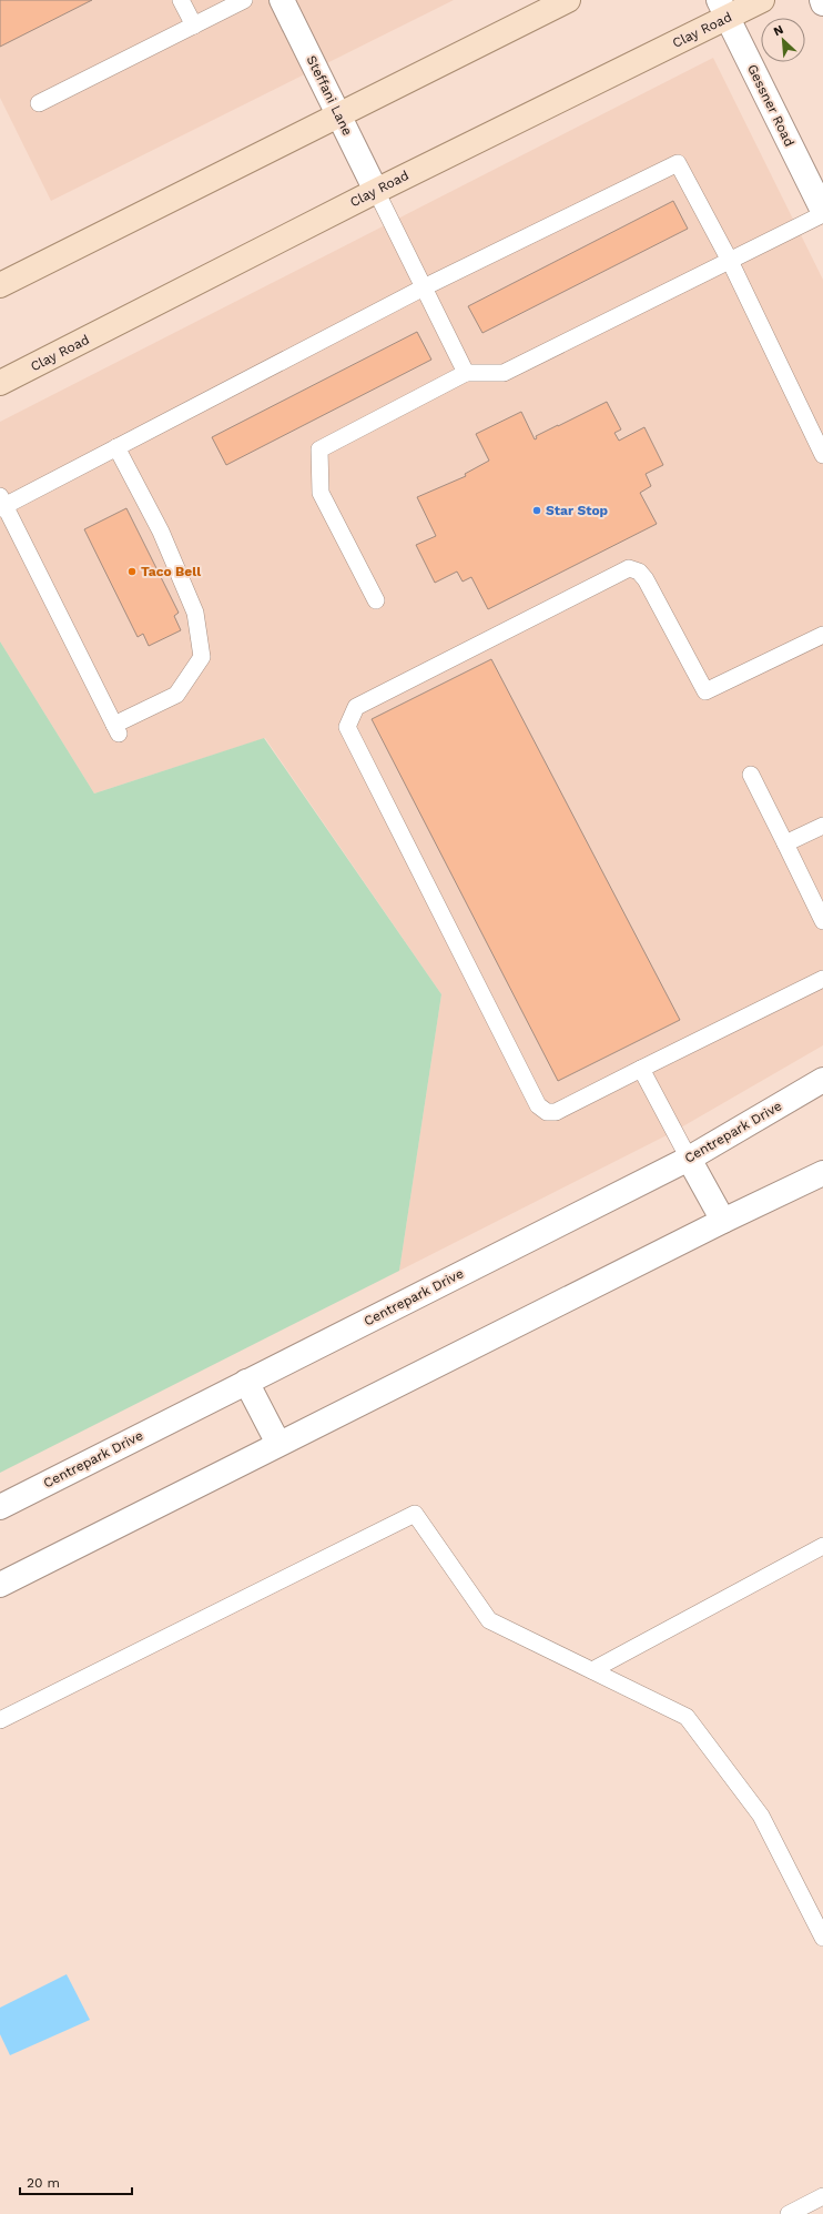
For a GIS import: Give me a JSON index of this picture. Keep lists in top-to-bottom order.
{
  "streets": {
    "main road": ["Clay Road"],
    "street": ["Steffani Lane", "Gessner Road", "Centrepark Drive"]
  },
  "crossings": [
    ["Clay Road", "Steffani Lane"],
    ["Clay Road", "Gessner Road"]
  ],
  "places": ["Star Stop", "Taco Bell"],
  "scale_bar": "20 m",
  "north": "top left"
}
